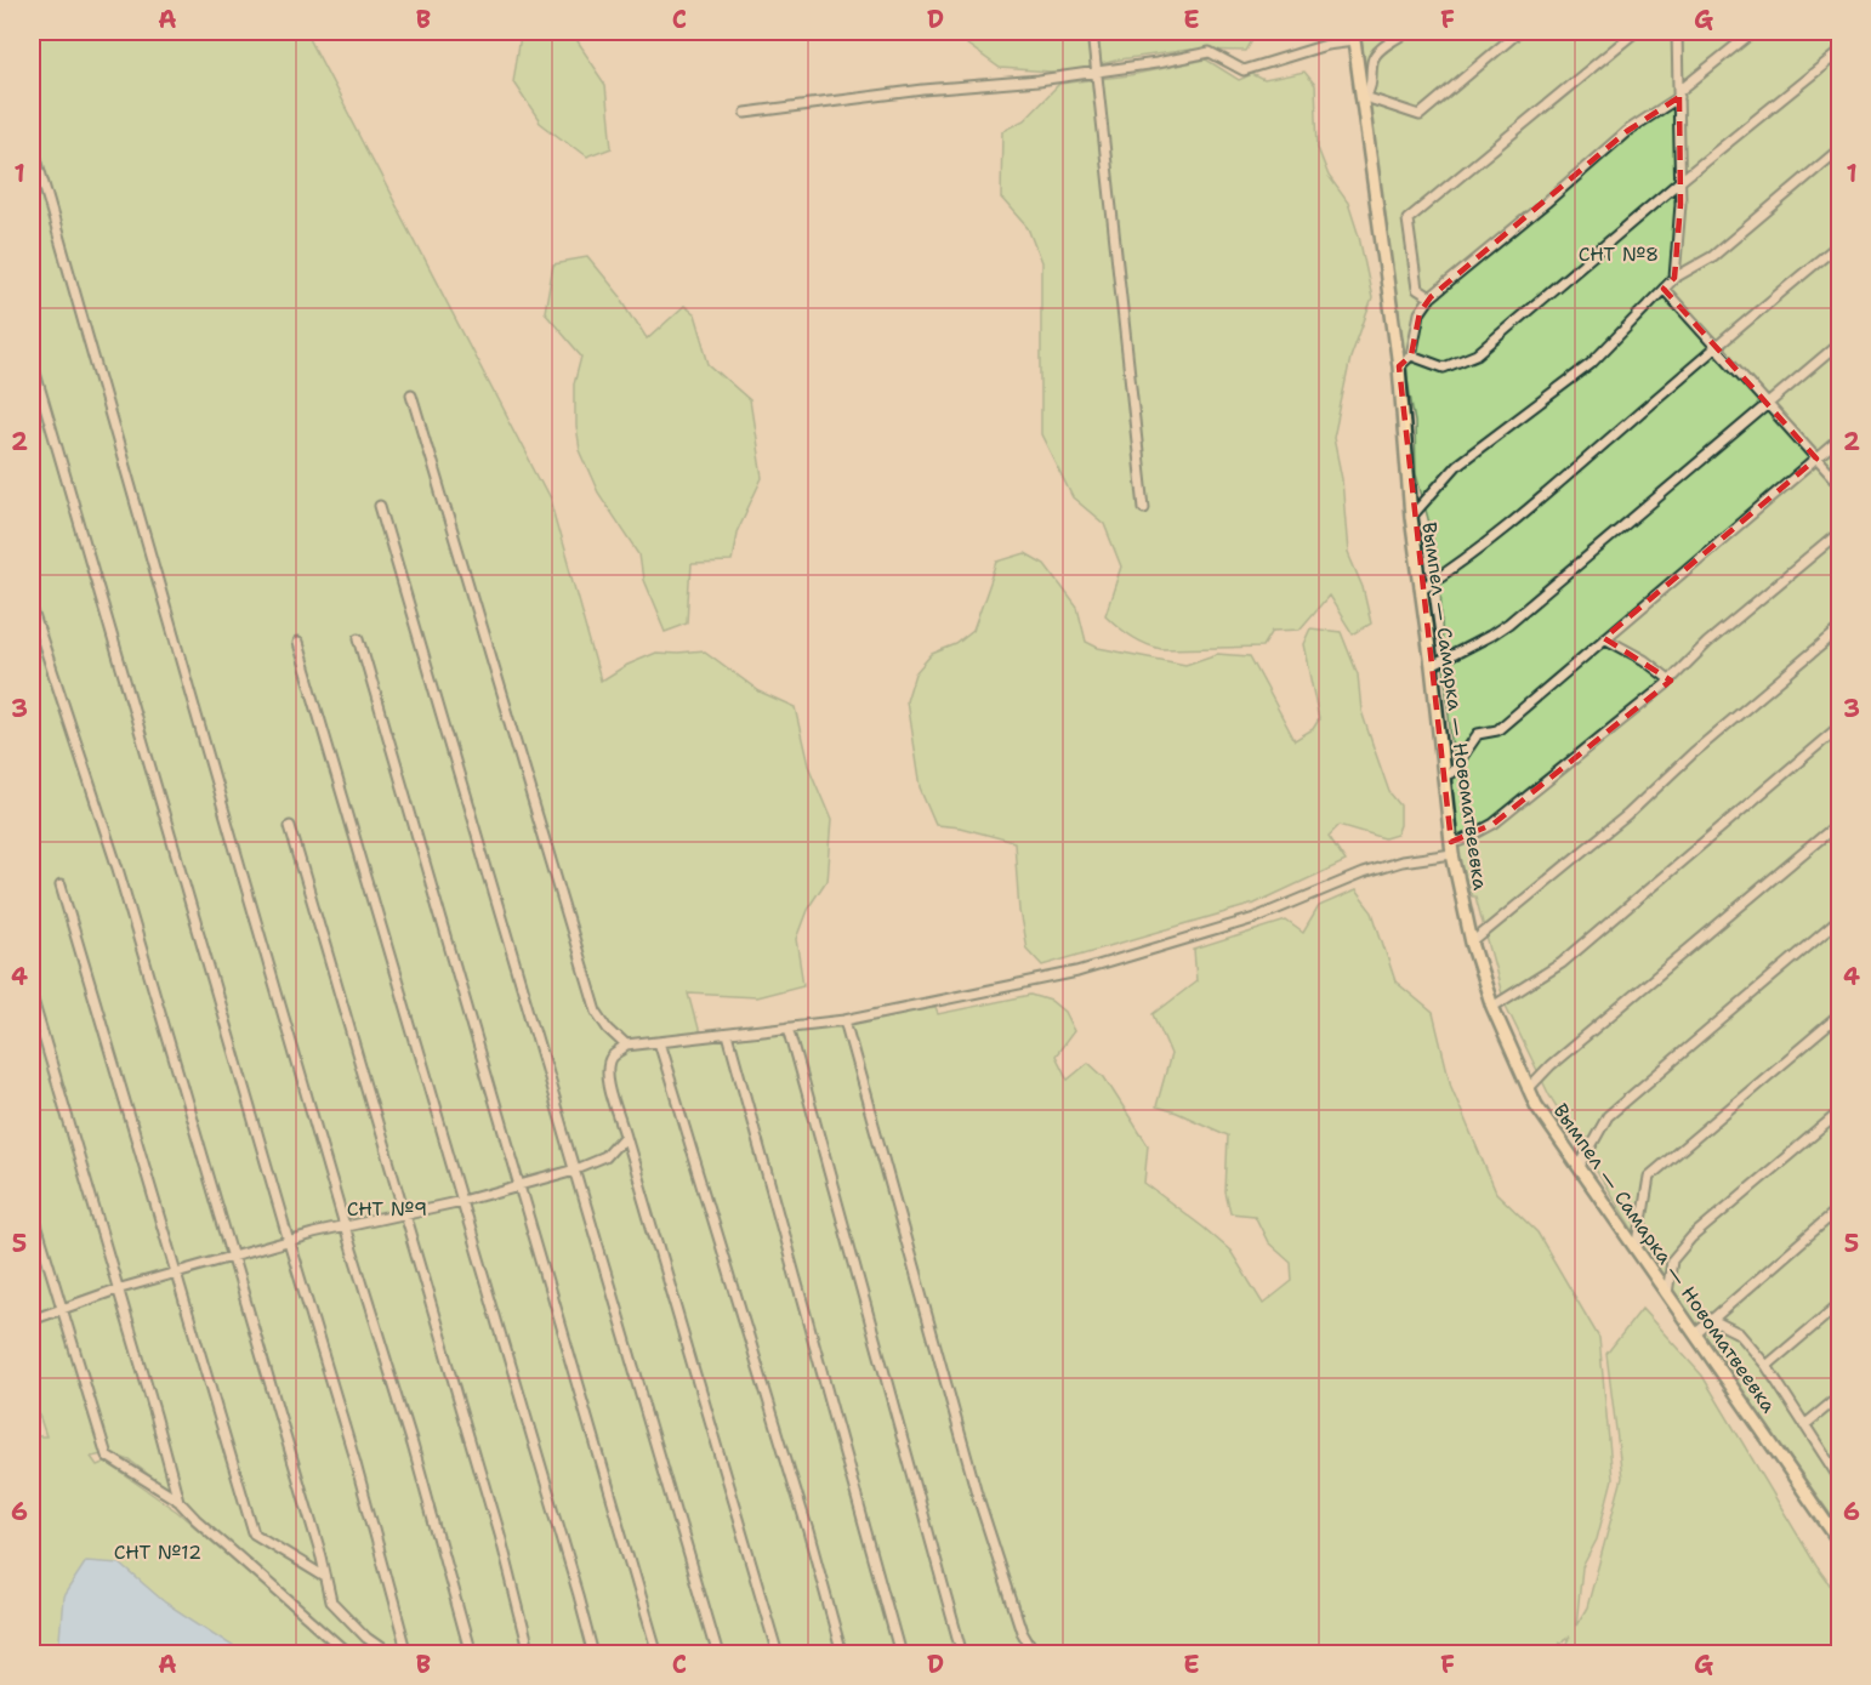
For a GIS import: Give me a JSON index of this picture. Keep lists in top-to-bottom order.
{
  "streets": {
    "main road": ["Вымпел — Самарка — Новоматвеевка"]
  },
  "parks": ["СНТ №8", "СНТ №9", "СНТ №12"],
  "grid": {
    "columns": [
      "A",
      "B",
      "C",
      "D",
      "E",
      "F",
      "G"
    ],
    "rows": [
      "1",
      "2",
      "3",
      "4",
      "5",
      "6"
    ]
  }
}
